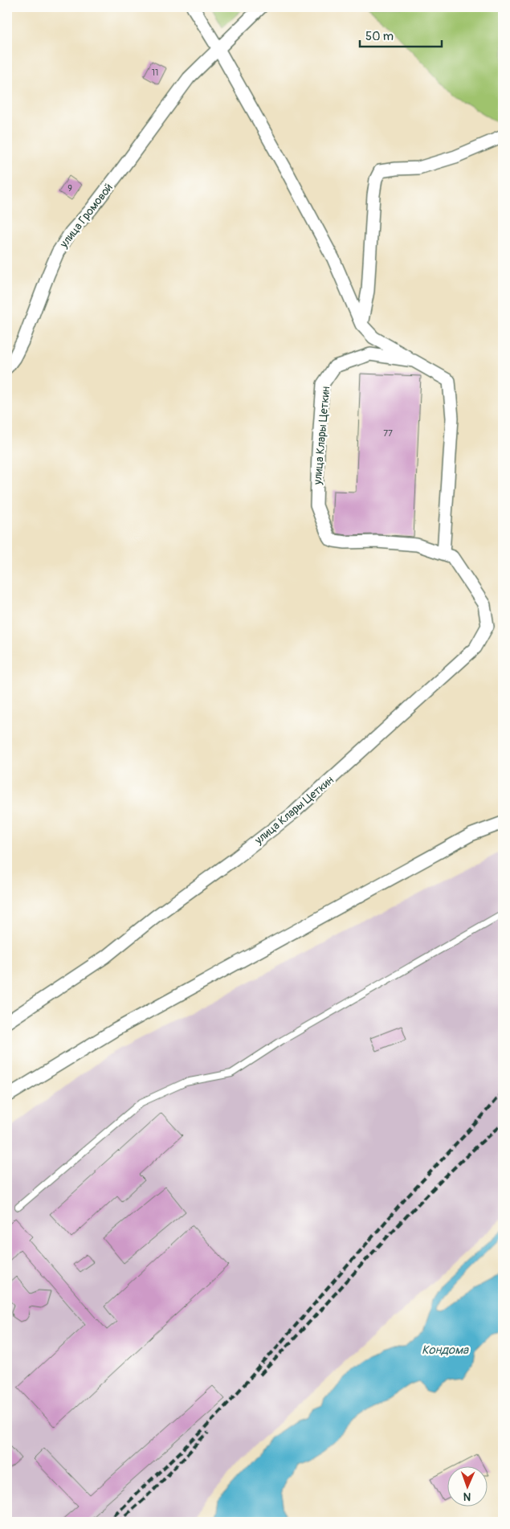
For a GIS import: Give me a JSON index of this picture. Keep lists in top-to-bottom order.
{
  "streets": {
    "street": ["улица Громовой", "улица Клары Цеткин"]
  },
  "water": ["Кондома"],
  "house_numbers": ["11", "9", "77"],
  "scale_bar": "50 m",
  "north": "bottom"
}
